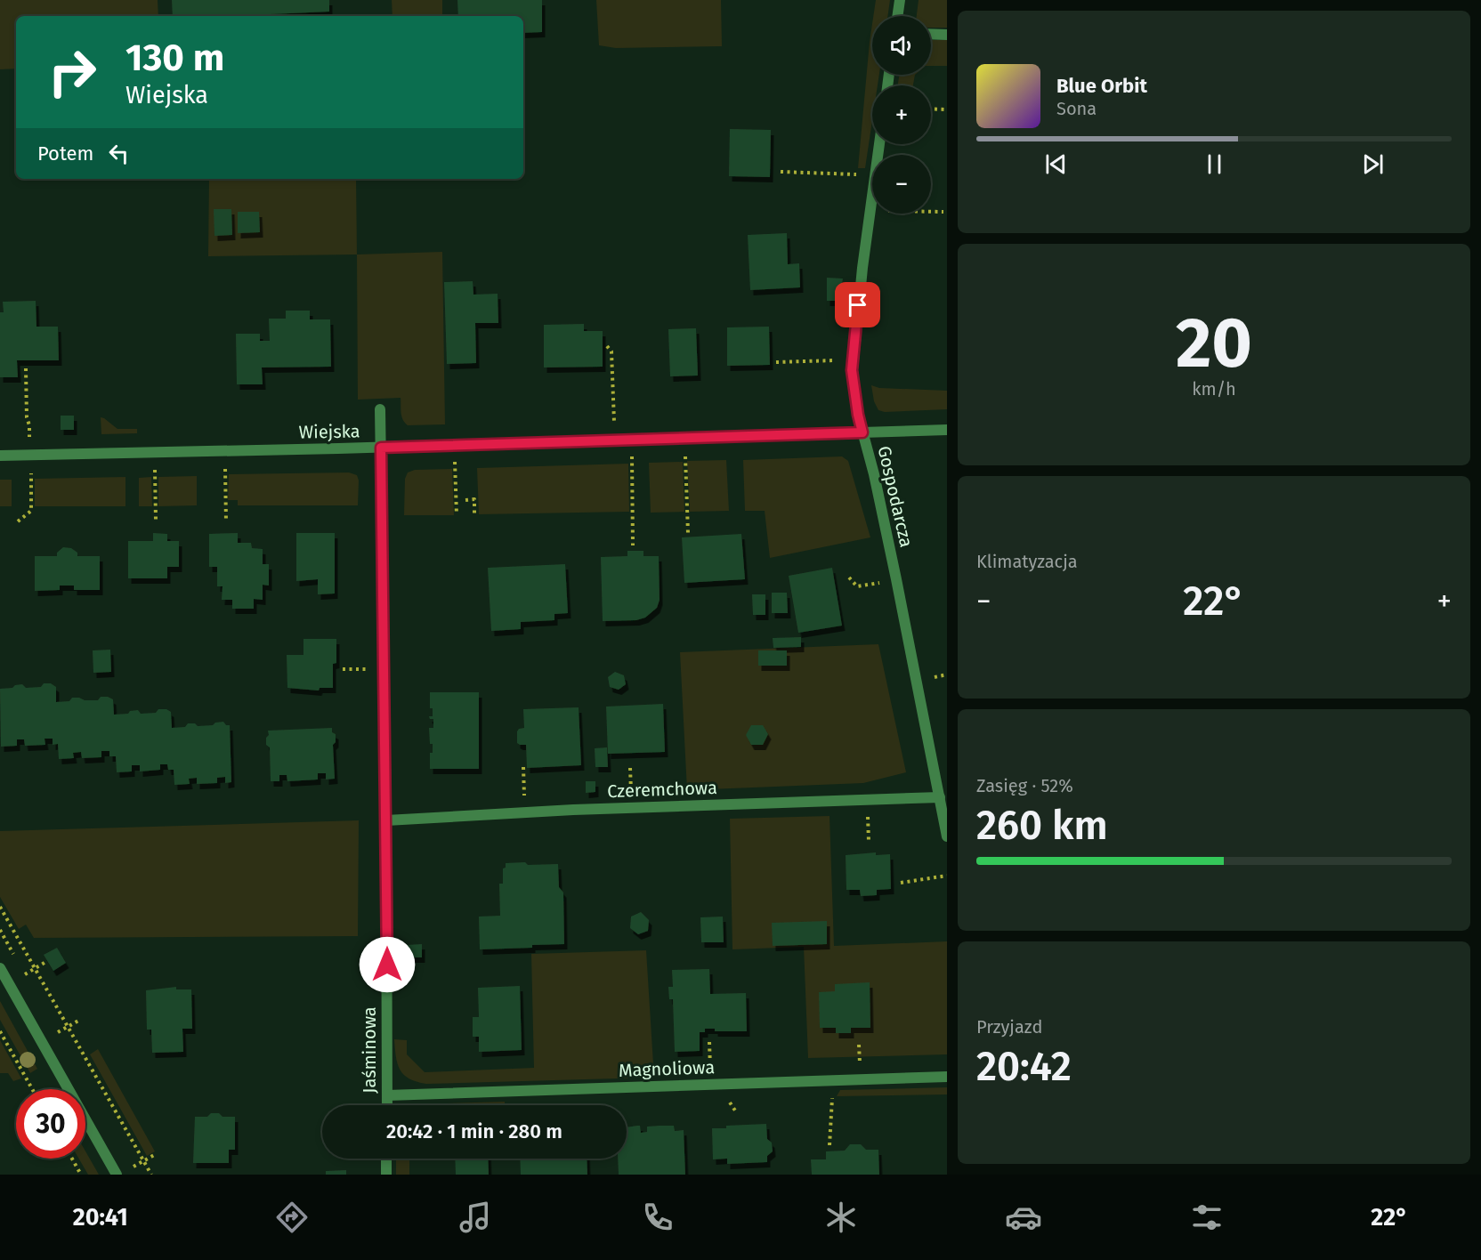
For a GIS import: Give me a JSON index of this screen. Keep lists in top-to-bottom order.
{
  "streets": {
    "street": [
      "Wiejska",
      "Gospodarcza",
      "Czeremchowa",
      "Jaśminowa",
      "Magnoliowa"
    ]
  },
  "crossings": [
    ["Wiejska", "Gospodarcza"],
    ["Wiejska", "Jaśminowa"],
    ["Gospodarcza", "Czeremchowa"],
    ["Czeremchowa", "Jaśminowa"],
    ["Jaśminowa", "Magnoliowa"]
  ],
  "page": {
    "map_buttons": ["+", "−"],
    "turn": ["130 m", "Wiejska"],
    "song": ["Blue Orbit", "Sona"],
    "then": "Potem",
    "tile": [
      ["20", "km/h"],
      "Klimatyzacja",
      ["Zasięg · 52%", "260 km"],
      ["Przyjazd", "20:42"]
    ],
    "heat": ["−", "22°", "+"],
    "limit": "30",
    "trip": "20:42 · 1 min · 280 m",
    "tabs": ["20:41", "22°"]
  }
}
